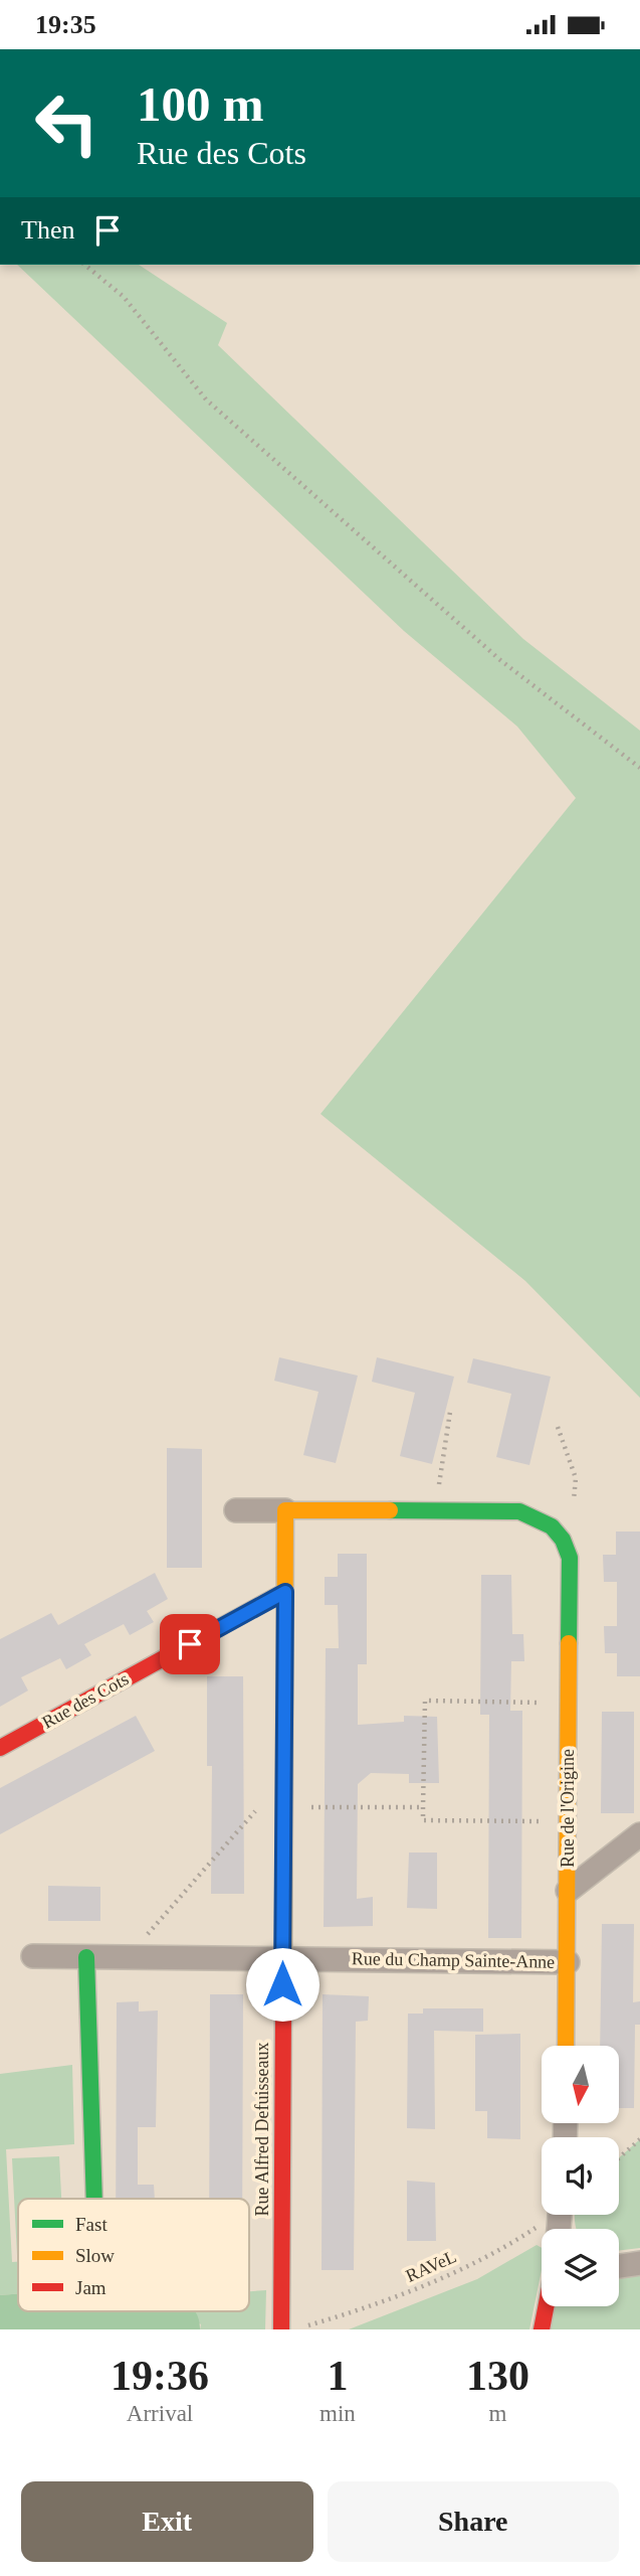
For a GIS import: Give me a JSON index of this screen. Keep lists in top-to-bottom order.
{
  "streets": {
    "street": [
      "Rue des Cots",
      "Rue de l'Origine",
      "Rue du Champ Sainte-Anne",
      "Rue Alfred Defuisseaux"
    ],
    "path": ["RAVeL"]
  },
  "crossings": [
    ["Rue des Cots", "Rue Alfred Defuisseaux"],
    ["Rue de l'Origine", "Rue du Champ Sainte-Anne"],
    ["Rue du Champ Sainte-Anne", "Rue Alfred Defuisseaux"]
  ],
  "legend": ["Fast", "Slow", "Jam"],
  "north": "bottom",
  "page": {
    "status": "19:35",
    "turn": ["100 m", "Rue des Cots"],
    "then": "Then",
    "eta": [
      "19:36",
      "Arrival",
      "1",
      "min",
      "130",
      "m"
    ],
    "buttons": ["Exit", "Share"]
  }
}
